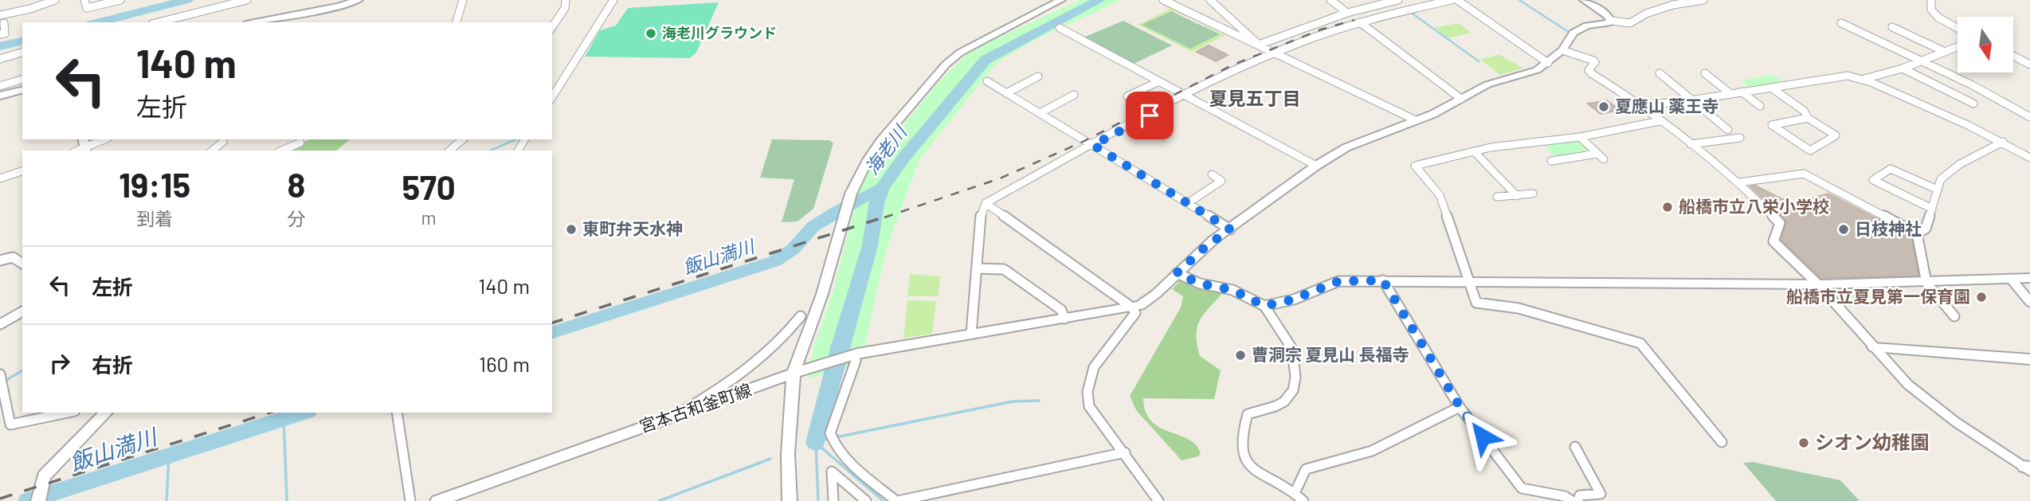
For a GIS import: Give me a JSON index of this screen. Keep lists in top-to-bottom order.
{
  "streets": {
    "street": ["宮本古和釜町線"]
  },
  "districts": ["夏見五丁目"],
  "water": ["海老川", "飯山満川"],
  "places": [
    "海老川グラウンド",
    "夏應山 薬王寺",
    "船橋市立八栄小学校",
    "東町弁天水神",
    "日枝神社",
    "船橋市立夏見第一保育園",
    "曹洞宗 夏見山 長福寺",
    "シオン幼稚園"
  ],
  "north": "bottom",
  "page": {
    "turn": ["140 m", "左折"],
    "eta": [
      "19:15",
      "到着",
      "8",
      "分",
      "570",
      "m"
    ],
    "list": [
      {
        "name": "左折",
        "value": "140 m"
      },
      {
        "name": "右折",
        "value": "160 m"
      }
    ]
  }
}
